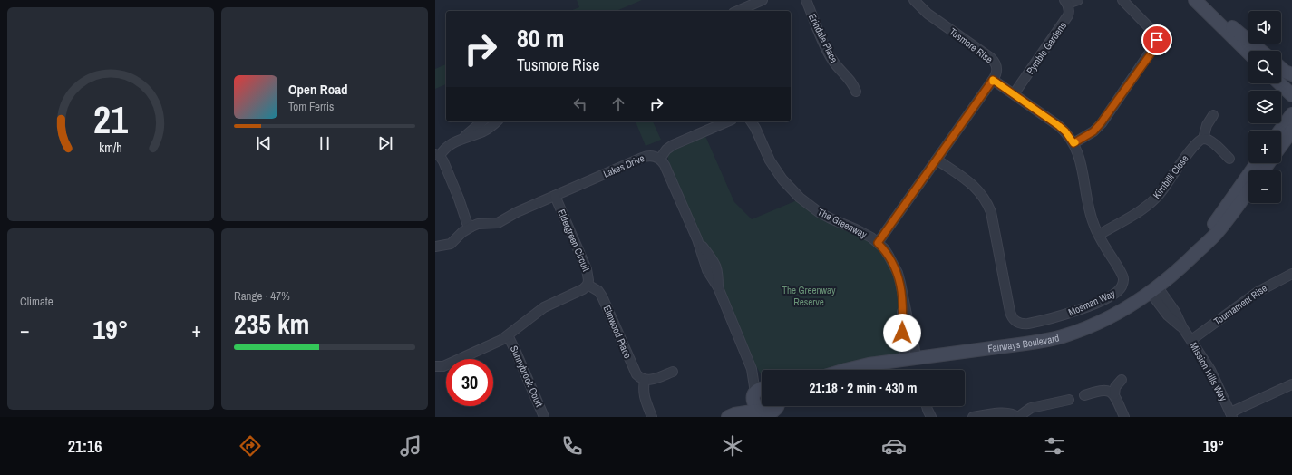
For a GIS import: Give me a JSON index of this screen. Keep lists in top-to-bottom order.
{
  "streets": {
    "street": [
      "Erindale Place",
      "Tusmore Rise",
      "Pymble Gardens",
      "Lakes Drive",
      "Kirribilli Close",
      "The Greenway",
      "Eldergreen Circuit",
      "Mosman Way",
      "Tournament Rise",
      "Elmwood Place",
      "Fairways Boulevard",
      "Mission Hills Way",
      "Sunnybrook Court"
    ]
  },
  "crossings": [
    ["Tusmore Rise", "The Greenway"],
    ["Tusmore Rise", "Mosman Way"],
    ["Pymble Gardens", "Mosman Way"],
    ["Lakes Drive", "Eldergreen Circuit"],
    ["Kirribilli Close", "Mosman Way"],
    ["The Greenway", "Fairways Boulevard"],
    ["Eldergreen Circuit", "Elmwood Place"],
    ["Eldergreen Circuit", "Sunnybrook Court"],
    ["Tournament Rise", "Mission Hills Way"],
    ["Fairways Boulevard", "Mission Hills Way"]
  ],
  "parks": ["The Greenway Reserve"],
  "page": {
    "map_buttons": ["+", "−"],
    "turn": ["80 m", "Tusmore Rise"],
    "song": ["Open Road", "Tom Ferris"],
    "tile": [
      "Climate",
      ["Range · 47%", "235 km"]
    ],
    "heat": ["−", "19°", "+"],
    "limit": "30",
    "trip": "21:18 · 2 min · 430 m",
    "tabs": ["21:16", "19°"],
    "gauge": ["21", "km/h"]
  }
}
